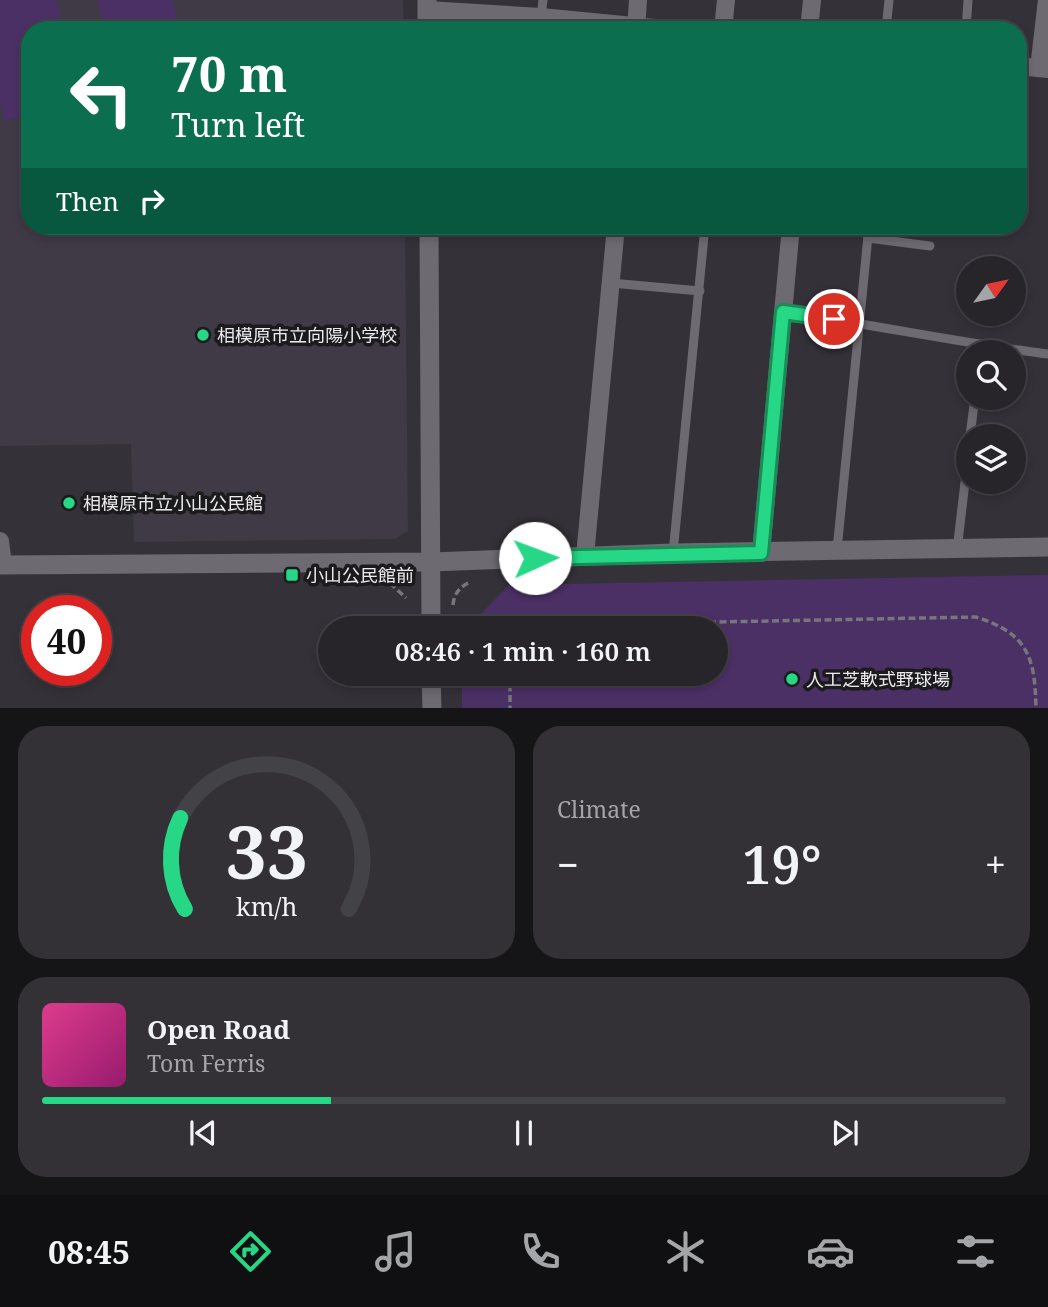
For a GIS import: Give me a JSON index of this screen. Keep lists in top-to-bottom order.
{
  "places": {
    "other": ["相模原市立向陽小学校", "相模原市立小山公民館", "人工芝軟式野球場"],
    "transit": ["小山公民館前"]
  },
  "north": "top right",
  "page": {
    "turn": ["70 m", "Turn left"],
    "then": "Then",
    "limit": "40",
    "trip": "08:46 · 1 min · 160 m",
    "tile": "Climate",
    "heat": ["−", "19°", "+"],
    "song": ["Open Road", "Tom Ferris"],
    "tabs": "08:45",
    "gauge": ["33", "km/h"]
  }
}
